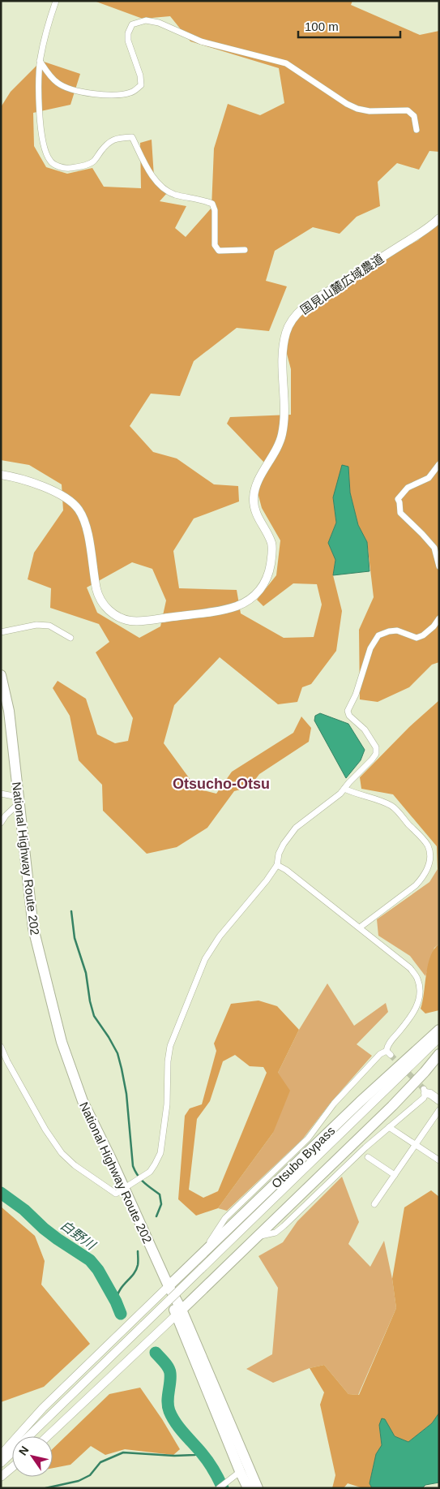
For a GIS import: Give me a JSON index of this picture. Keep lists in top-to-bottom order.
{
  "streets": {
    "highway": ["National Highway Route 202", "Otsubo Bypass"],
    "street": ["国見山麓広域農道"]
  },
  "crossings": [
    ["National Highway Route 202", "Otsubo Bypass"]
  ],
  "districts": ["Otsucho-Otsu"],
  "water": ["白野川"],
  "scale_bar": "100 m",
  "north": "top left"
}
